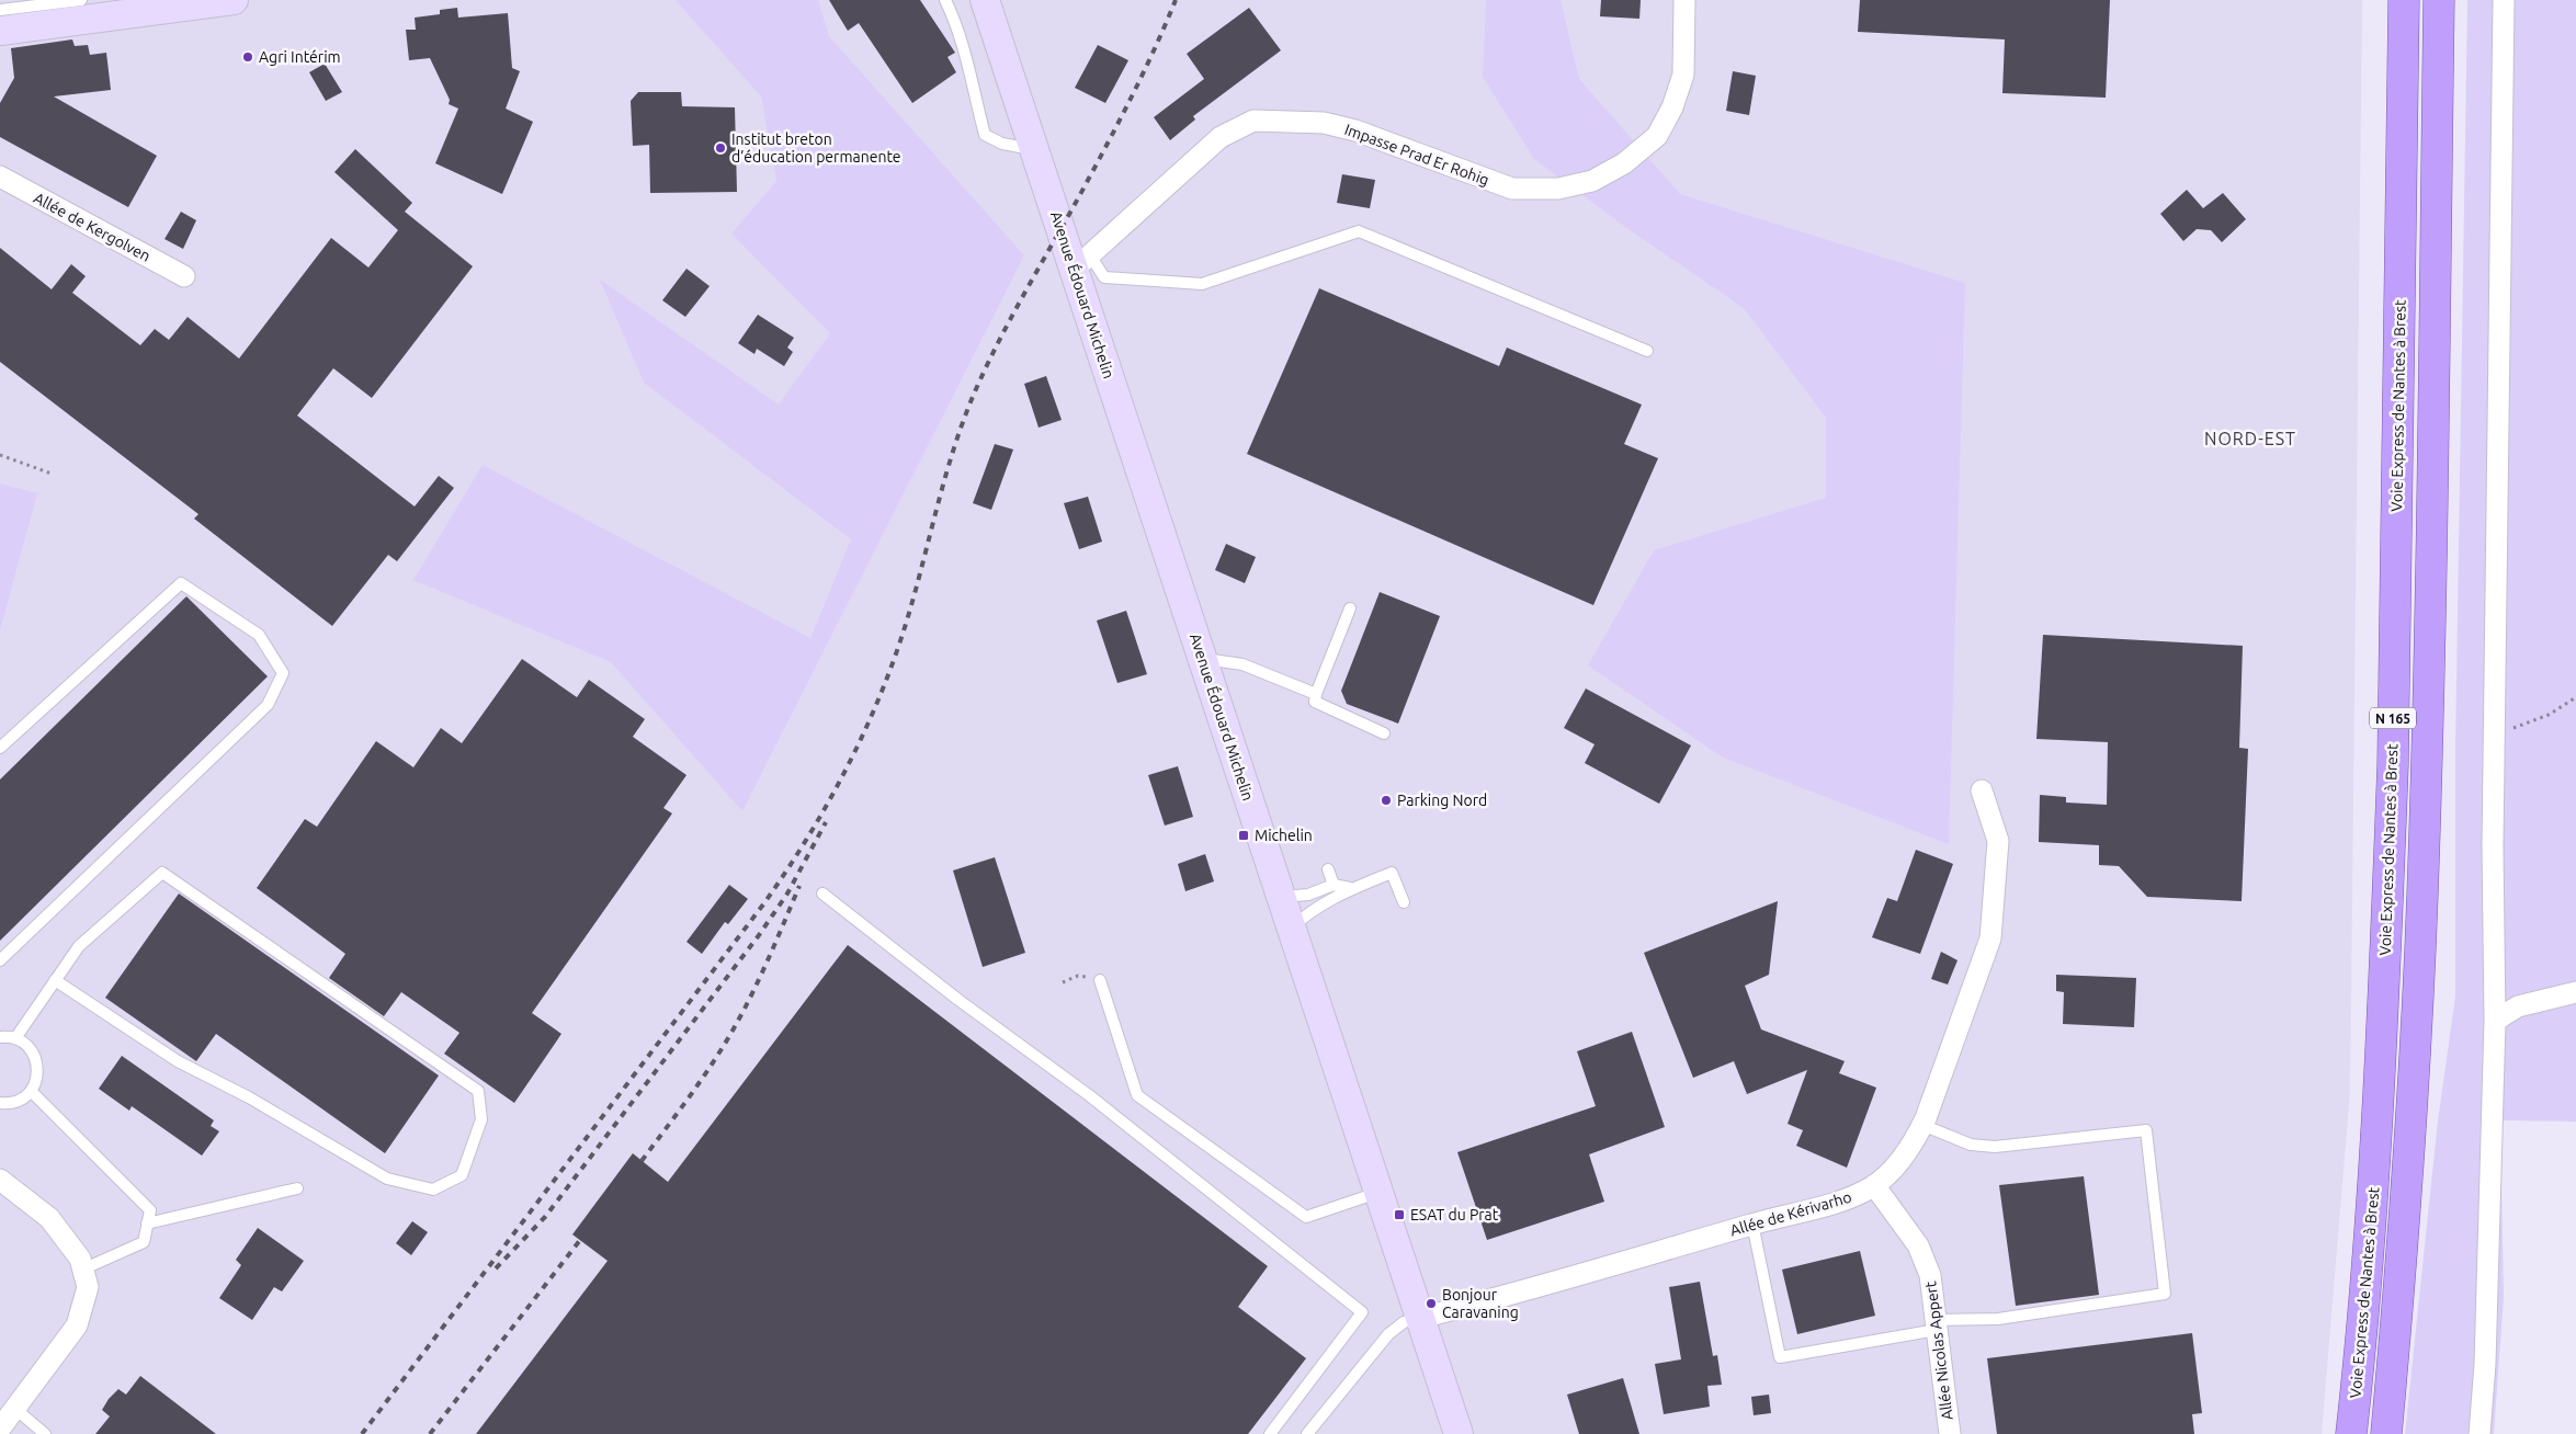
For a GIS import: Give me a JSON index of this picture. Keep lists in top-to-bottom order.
{
  "streets": {
    "highway": ["Voie Express de Nantes à Brest", "N 165"],
    "main road": ["Avenue Édouard Michelin"],
    "street": [
      "Impasse Prad Er Rohig",
      "Allée de Kergolven",
      "Allée de Kérivarho",
      "Allée Nicolas Appert"
    ]
  },
  "crossings": [
    ["Impasse Prad Er Rohig", "Avenue Édouard Michelin"],
    ["Avenue Édouard Michelin", "Allée de Kérivarho"],
    ["Allée de Kérivarho", "Allée Nicolas Appert"]
  ],
  "districts": ["NORD-EST"],
  "places": {
    "other": [
      "Agri Intérim",
      "Institut breton d’éducation permanente",
      "Parking Nord",
      "Bonjour Caravaning"
    ],
    "transit": ["Michelin", "ESAT du Prat"]
  }
}
